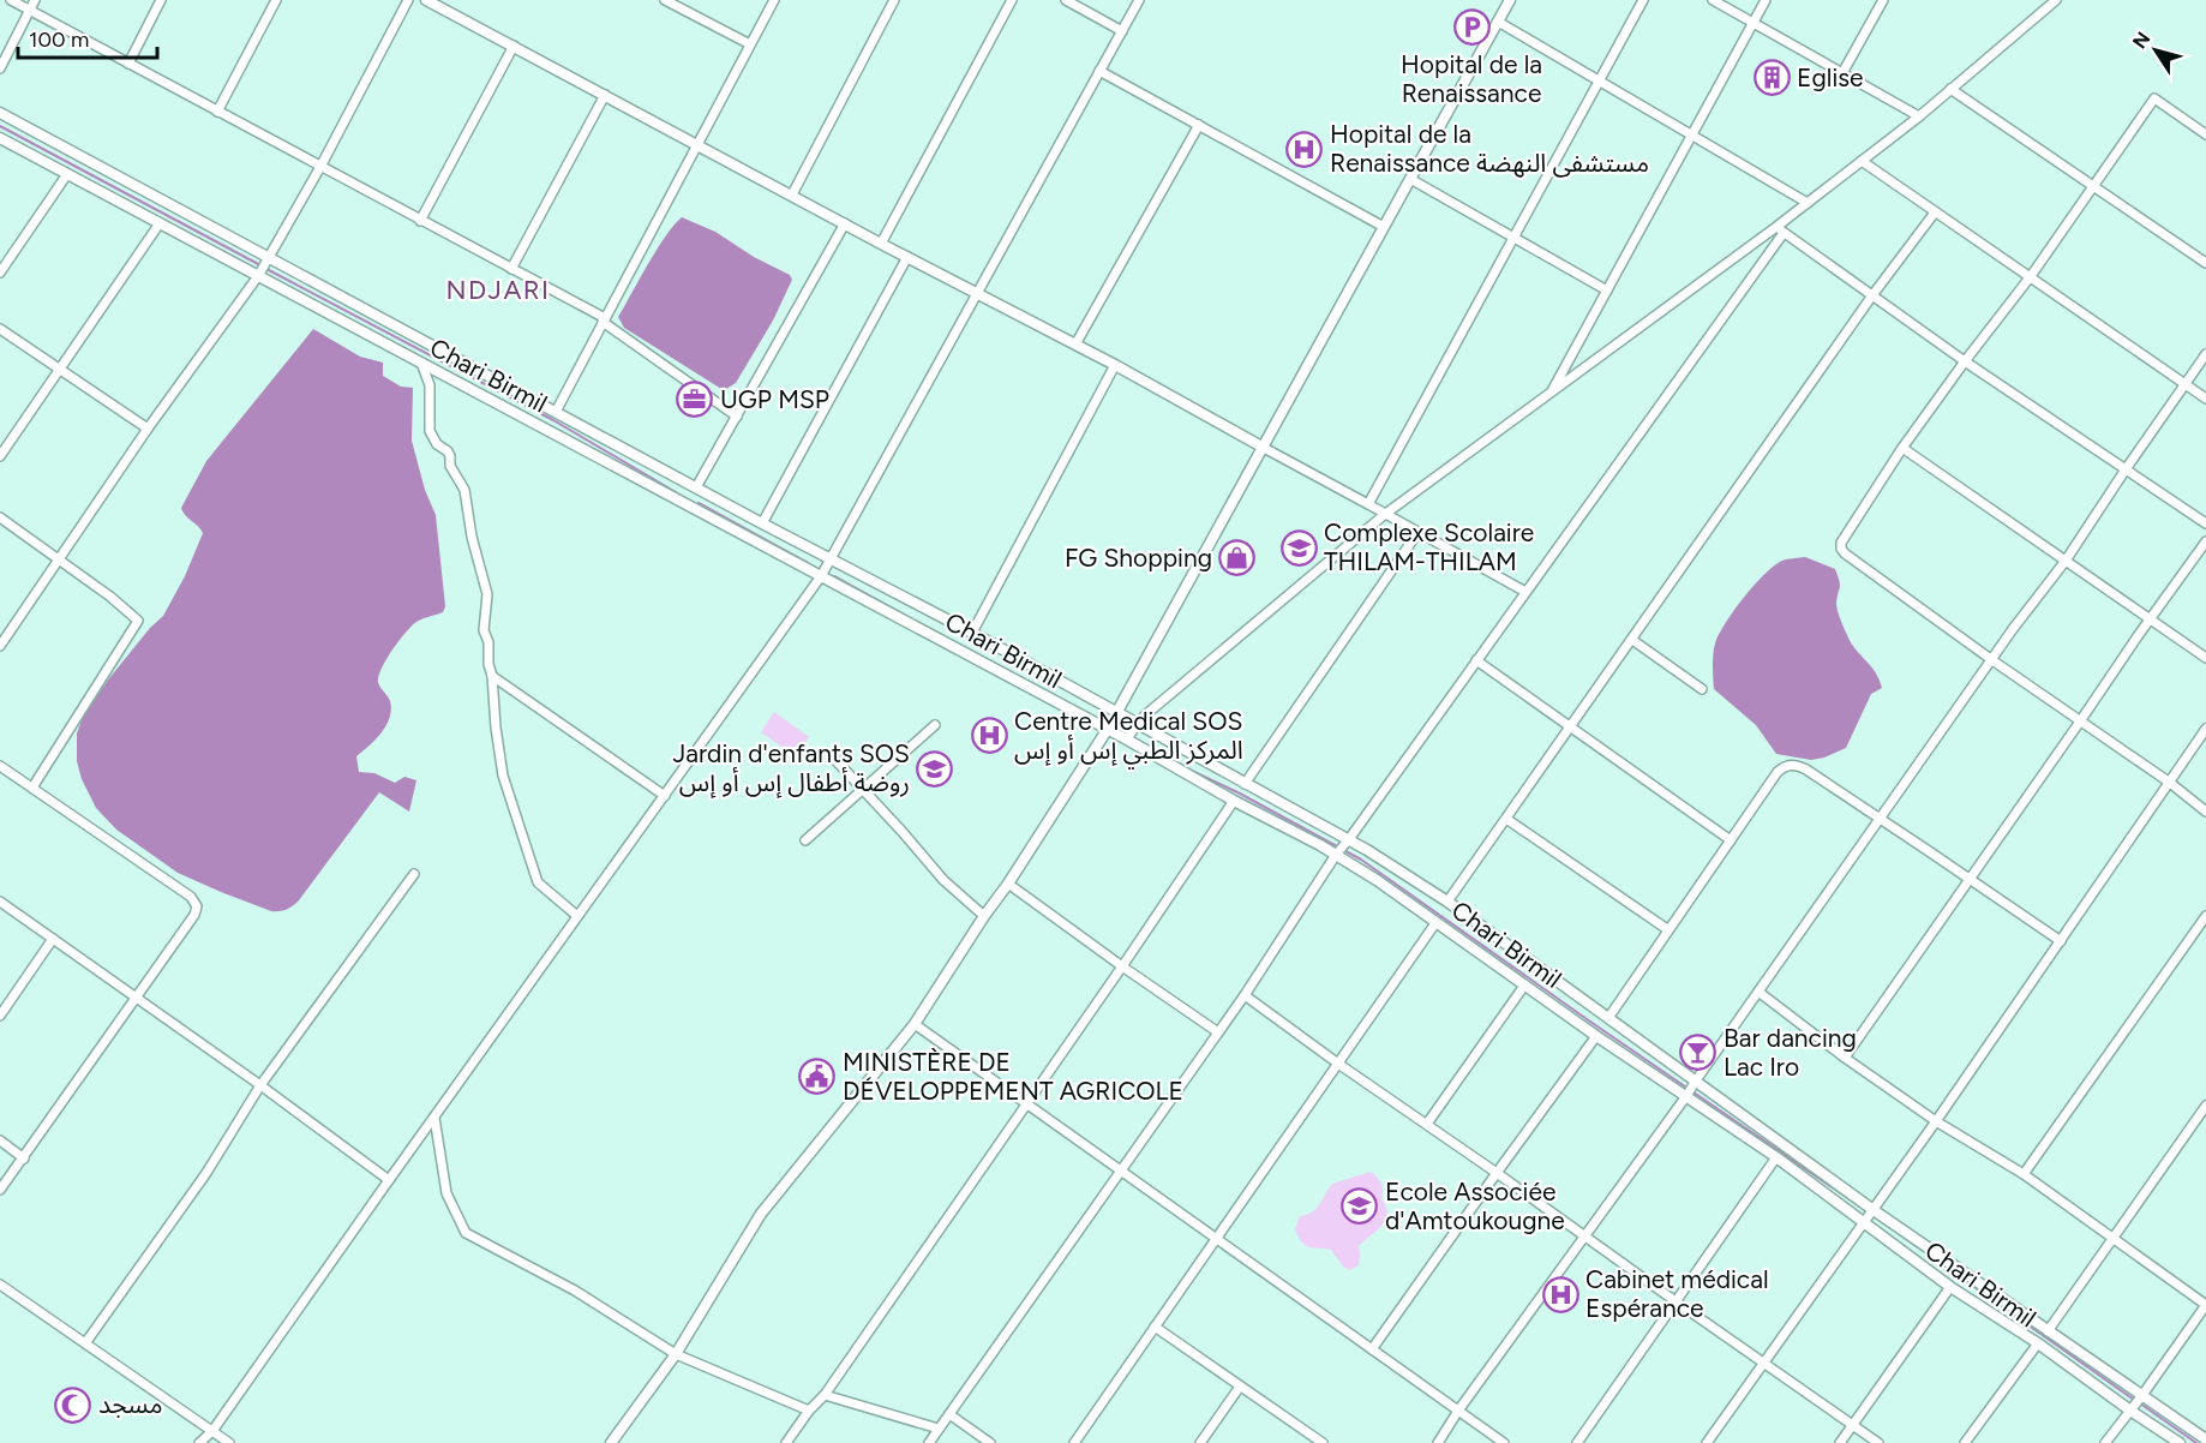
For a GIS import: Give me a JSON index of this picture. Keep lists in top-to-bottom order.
{
  "streets": {
    "street": ["Chari Birmil"]
  },
  "districts": ["NDJARI"],
  "places": {
    "parking": ["Hopital de la Renaissance"],
    "building": ["Eglise"],
    "hospital": ["Hopital de la Renaissance مستشفى النهضة", "Centre Medical SOS المركز الطبي إس أو إس", "Cabinet médical Espérance"],
    "office": ["UGP MSP"],
    "school or university": ["Complexe Scolaire THILAM-THILAM", "Jardin d'enfants SOS روضة أطفال إس أو إس", "Ecole Associée d'Amtoukougne"],
    "shop": ["FG Shopping"],
    "bar": ["Bar dancing Lac Iro"],
    "public building": ["MINISTÈRE DE DÉVELOPPEMENT AGRICOLE"],
    "mosque": ["مسجد"]
  },
  "scale_bar": "100 m",
  "north": "top left"
}
